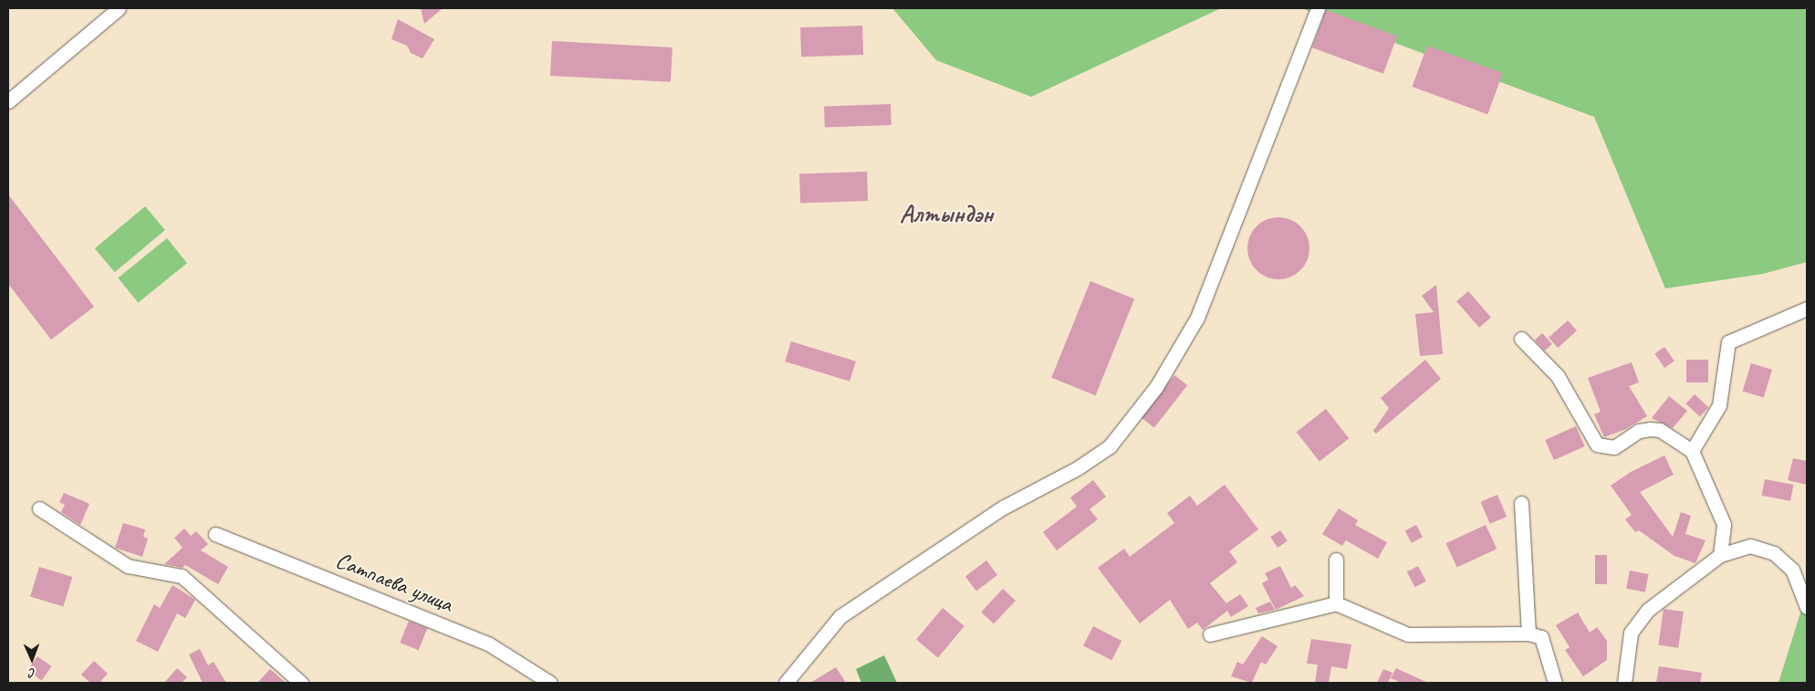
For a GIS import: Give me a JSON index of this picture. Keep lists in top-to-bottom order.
{
  "streets": {
    "street": ["Сатпаева улица"]
  },
  "districts": ["Алтындән"],
  "north": "bottom"
}
